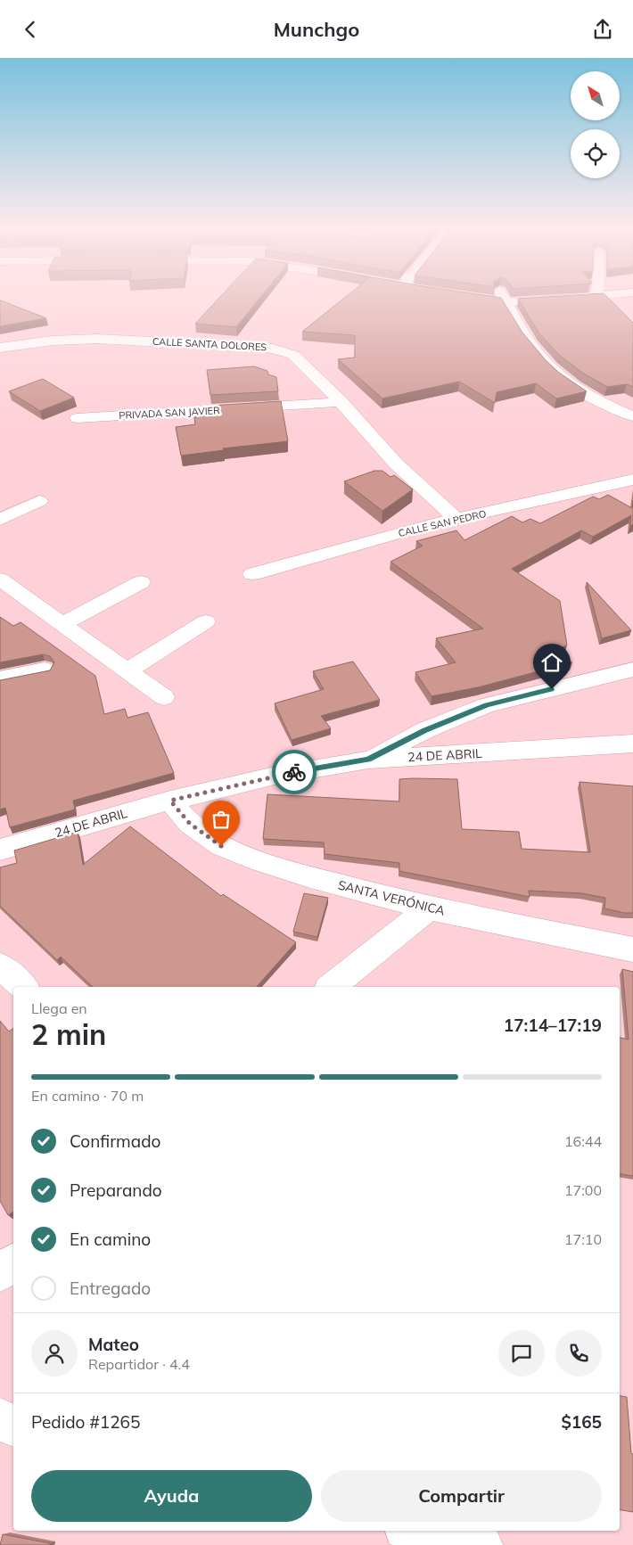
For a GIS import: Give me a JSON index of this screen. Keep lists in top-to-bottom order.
{
  "streets": {
    "street": [
      "CALLE SANTA DOLORES",
      "PRIVADA SAN JAVIER",
      "CALLE SAN PEDRO",
      "24 DE ABRIL",
      "SANTA VERÓNICA"
    ]
  },
  "crossings": [
    ["CALLE SANTA DOLORES", "PRIVADA SAN JAVIER"],
    ["CALLE SANTA DOLORES", "CALLE SAN PEDRO"],
    ["24 DE ABRIL", "SANTA VERÓNICA"]
  ],
  "north": "top left",
  "page": {
    "header": "Munchgo",
    "heading": ["2 min", "Llega en", "17:14–17:19"],
    "panel": [
      "Mateo",
      "Repartidor · 4.4",
      "Pedido #1265",
      "$165"
    ],
    "bar": "En camino · 70 m",
    "list": [
      ["Confirmado", "16:44"],
      ["Preparando", "17:00"],
      ["En camino", "17:10"],
      "Entregado"
    ],
    "buttons": ["Ayuda", "Compartir"]
  }
}
